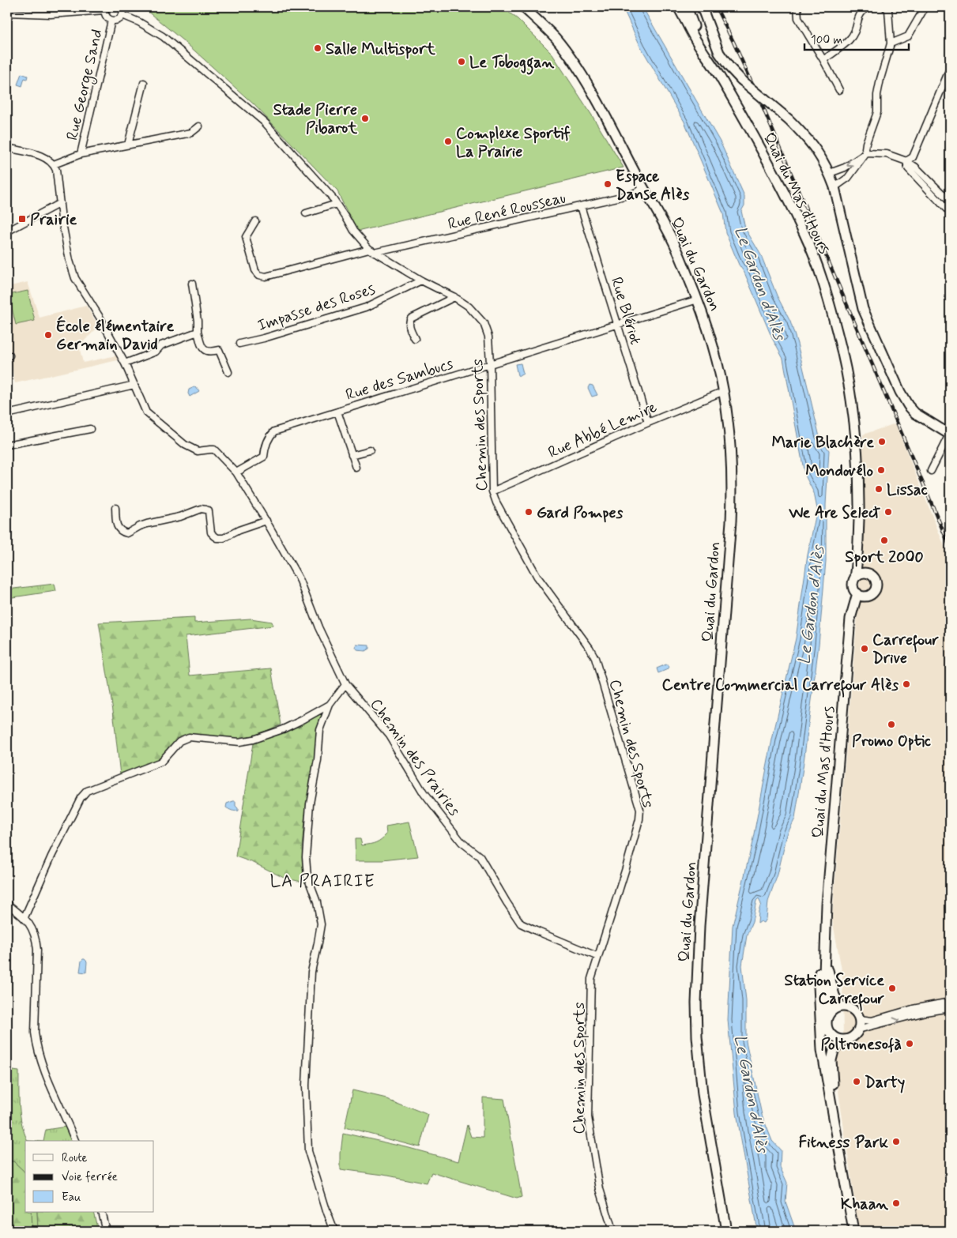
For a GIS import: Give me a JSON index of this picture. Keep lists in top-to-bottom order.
{
  "streets": {
    "street": [
      "Rue George Sand",
      "Quai du Mas d'Hours",
      "Rue René Rousseau",
      "Quai du Gardon",
      "Impasse des Roses",
      "Rue Blériot",
      "Rue des Sambucs",
      "Chemin des Sports",
      "Rue Abbé Lemire",
      "Chemin des Prairies"
    ]
  },
  "crossings": [
    ["Rue René Rousseau", "Quai du Gardon"],
    ["Rue René Rousseau", "Rue Blériot"],
    ["Rue René Rousseau", "Chemin des Sports"],
    ["Quai du Gardon", "Rue des Sambucs"],
    ["Quai du Gardon", "Rue Abbé Lemire"],
    ["Impasse des Roses", "Chemin des Sports"],
    ["Rue Blériot", "Rue des Sambucs"],
    ["Rue Blériot", "Rue Abbé Lemire"],
    ["Rue des Sambucs", "Chemin des Sports"],
    ["Rue des Sambucs", "Chemin des Prairies"],
    ["Chemin des Sports", "Rue Abbé Lemire"],
    ["Chemin des Sports", "Chemin des Prairies"]
  ],
  "districts": ["LA PRAIRIE"],
  "water": ["Le Gardon d'Alès"],
  "places": {
    "other": [
      "Salle Multisport",
      "Le Toboggan",
      "Stade Pierre Pibarot",
      "Complexe Sportif La Prairie",
      "Espace Danse Alès",
      "École élémentaire Germain David",
      "Marie Blachère",
      "Mondovélo",
      "Lissac",
      "Gard Pompes",
      "We Are Select",
      "Sport 2000",
      "Carrefour Drive",
      "Centre Commercial Carrefour Alès",
      "Promo Optic",
      "Station Service Carrefour",
      "Poltronesofà",
      "Darty",
      "Fitness Park",
      "Khaan"
    ],
    "transit": ["Prairie"]
  },
  "legend": ["Route", "Voie ferrée", "Eau"],
  "scale_bar": "100 m"
}
